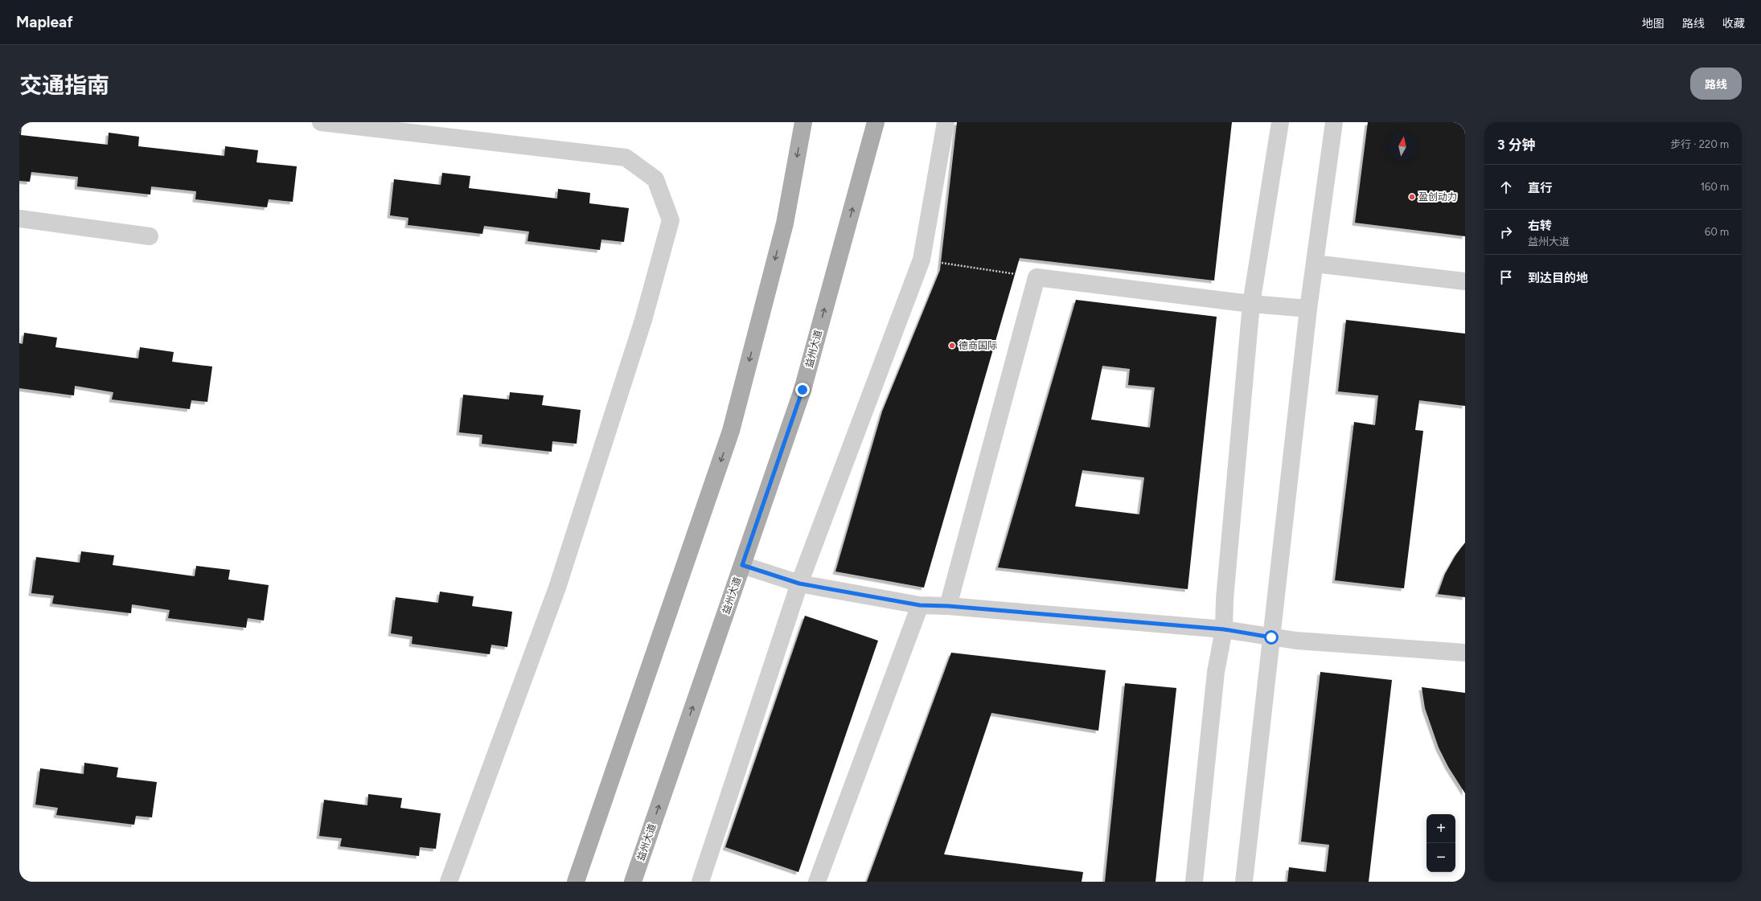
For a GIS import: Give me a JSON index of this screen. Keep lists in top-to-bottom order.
{
  "streets": {
    "main road": ["益州大道"]
  },
  "places": ["盈创动力", "德商国际"],
  "north": "top",
  "page": {
    "header": "Mapleaf",
    "nav": ["地图", "路线", "收藏"],
    "title": "交通指南",
    "buttons": "路线",
    "heading": ["3 分钟", "步行 · 220 m"],
    "list": [
      ["直行", "160 m"],
      ["右转", "益州大道", "60 m"],
      "到达目的地"
    ],
    "map_buttons": ["+", "−"]
  }
}
